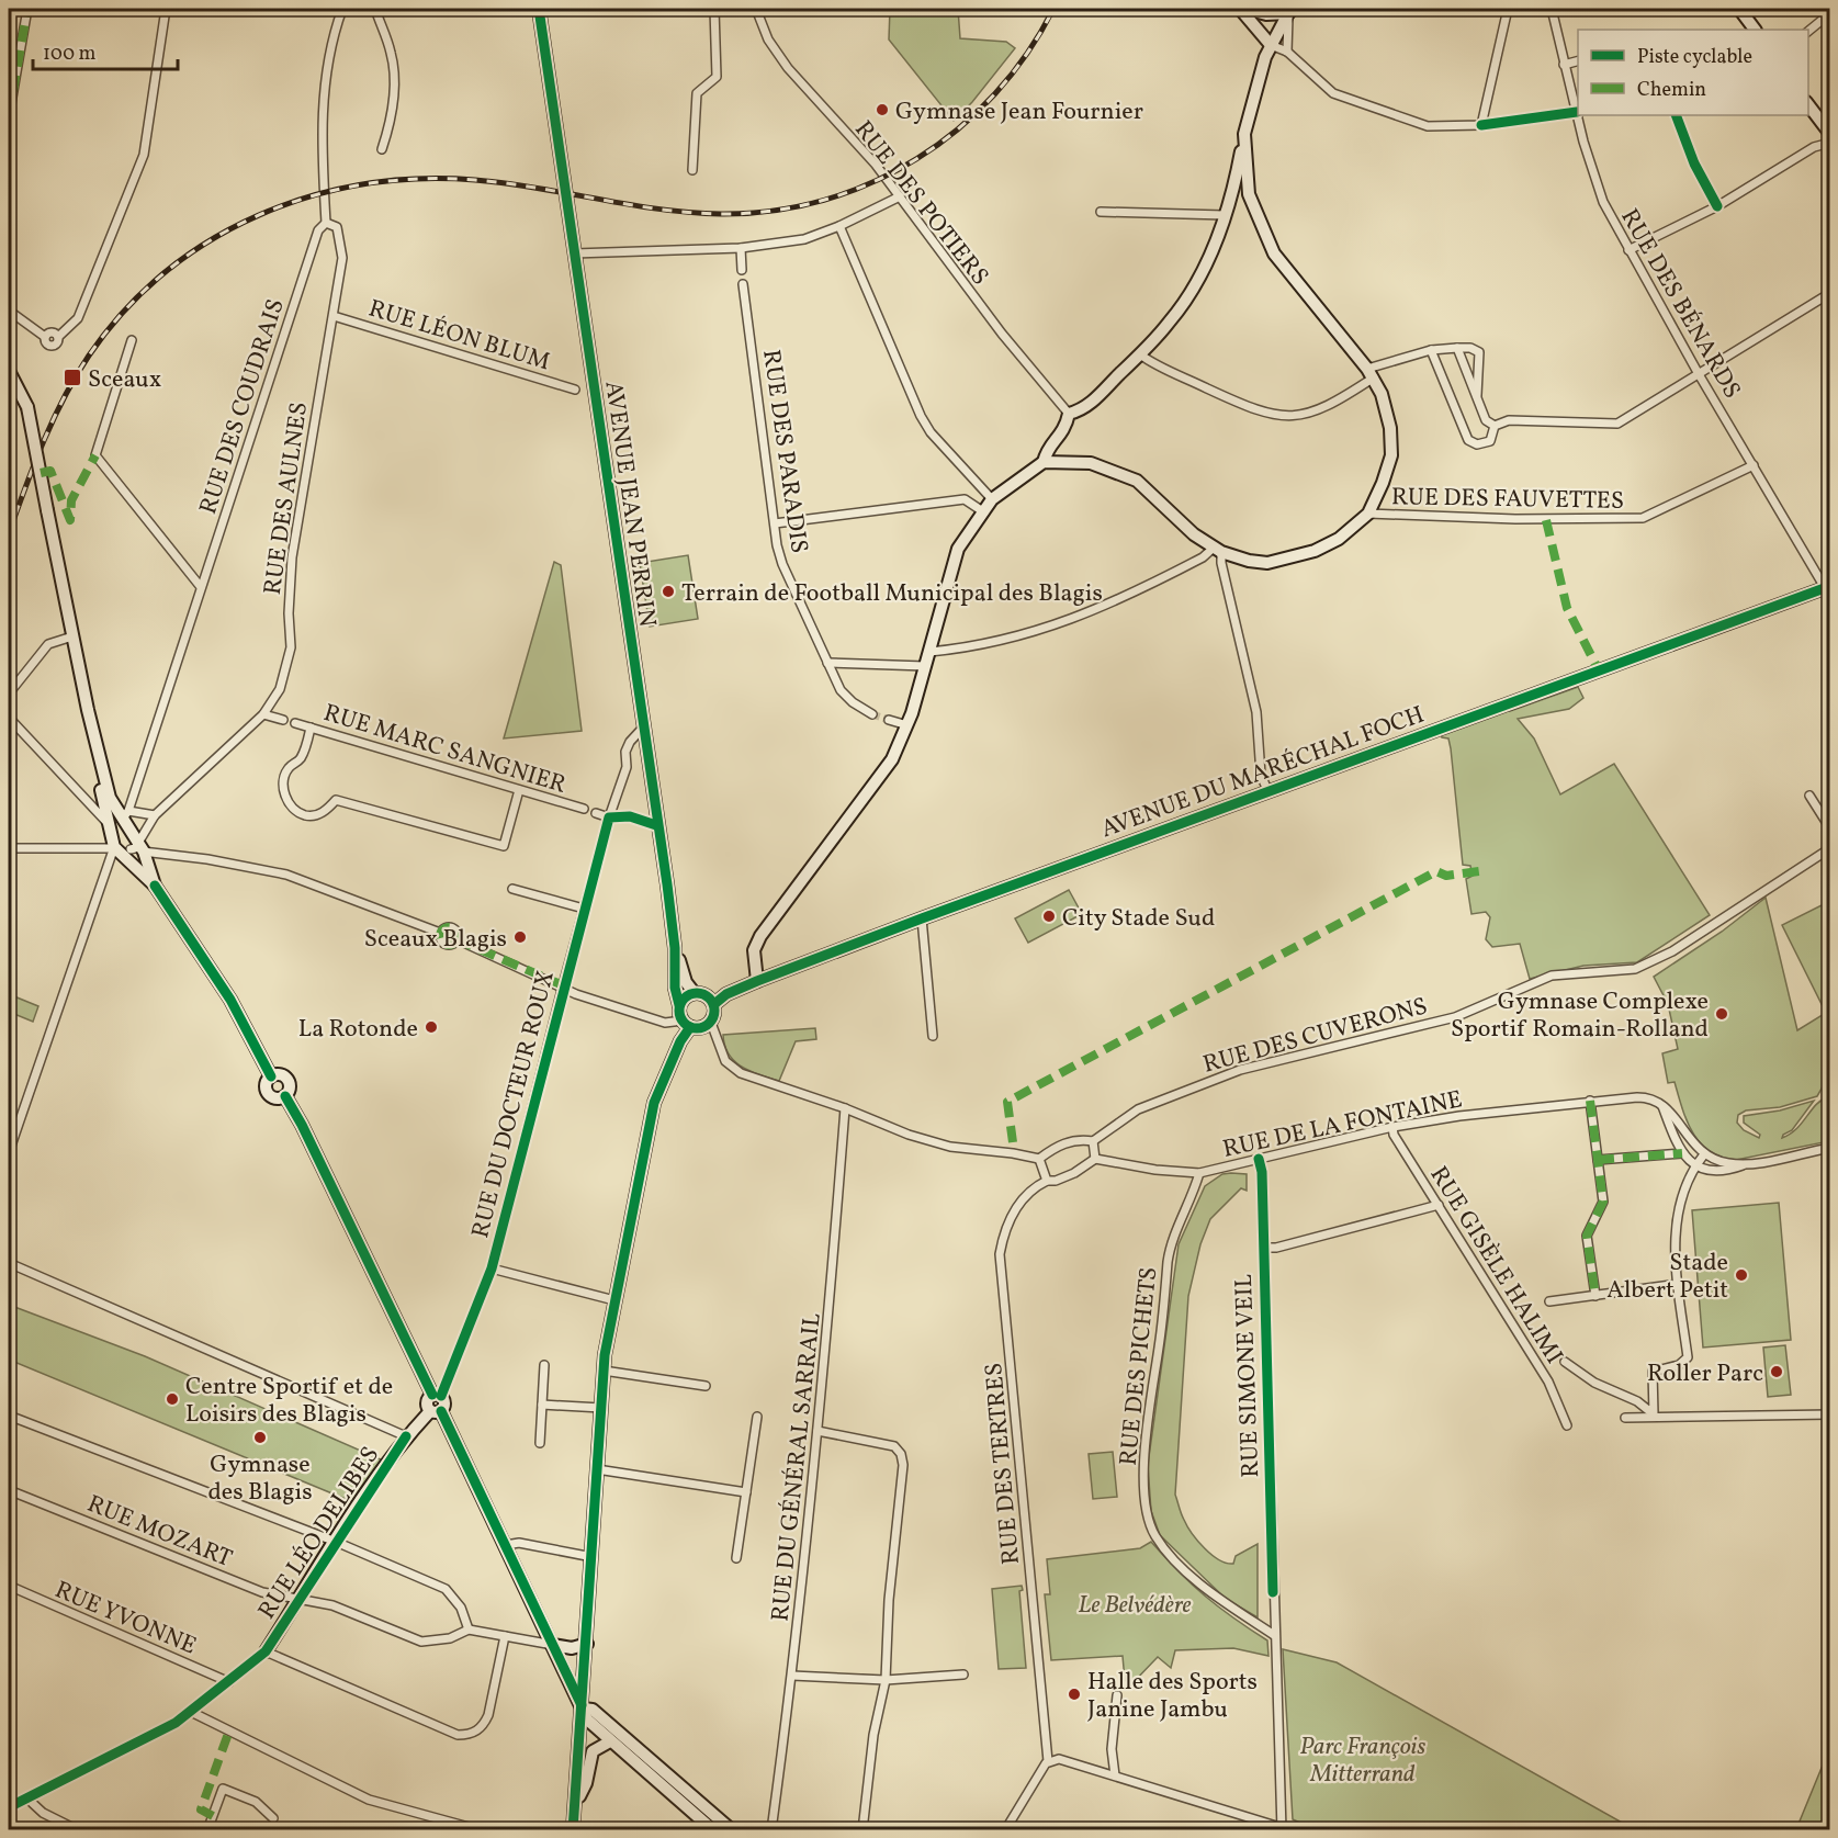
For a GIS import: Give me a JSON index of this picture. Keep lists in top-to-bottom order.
{
  "streets": {
    "street": [
      "RUE DES POTIERS",
      "RUE DES BÉNARDS",
      "RUE LÉON BLUM",
      "RUE DES COUDRAIS",
      "RUE DES PARADIS",
      "RUE DES FAUVETTES",
      "RUE DES AULNES",
      "AVENUE JEAN PERRIN",
      "RUE MARC SANGNIER",
      "AVENUE DU MARÉCHAL FOCH",
      "RUE DES CUVERONS",
      "RUE DU DOCTEUR ROUX",
      "RUE DE LA FONTAINE",
      "RUE GISÈLE HALIMI",
      "RUE DES PICHETS",
      "RUE SIMONE VEIL",
      "RUE DES TERTRES",
      "RUE DU GÉNÉRAL SARRAIL",
      "RUE MOZART",
      "RUE LÉO DELIBES",
      "RUE YVONNE"
    ]
  },
  "crossings": [
    ["RUE DES BÉNARDS", "RUE DES FAUVETTES"],
    ["RUE DES BÉNARDS", "AVENUE DU MARÉCHAL FOCH"],
    ["RUE LÉON BLUM", "RUE DES AULNES"],
    ["RUE DES COUDRAIS", "RUE DES AULNES"],
    ["AVENUE JEAN PERRIN", "AVENUE DU MARÉCHAL FOCH"],
    ["RUE DE LA FONTAINE", "RUE GISÈLE HALIMI"],
    ["RUE DE LA FONTAINE", "RUE DES PICHETS"],
    ["RUE DE LA FONTAINE", "RUE SIMONE VEIL"],
    ["RUE DE LA FONTAINE", "RUE DES TERTRES"],
    ["RUE DES PICHETS", "RUE SIMONE VEIL"],
    ["RUE MOZART", "RUE LÉO DELIBES"]
  ],
  "parks": ["Le Belvédère", "Parc François Mitterrand"],
  "places": {
    "other": [
      "Gymnase Jean Fournier",
      "Terrain de Football Municipal des Blagis",
      "City Stade Sud",
      "Sceaux Blagis",
      "Gymnase Complexe Sportif Romain-Rolland",
      "La Rotonde",
      "Stade Albert Petit",
      "Roller Parc",
      "Centre Sportif et de Loisirs des Blagis",
      "Gymnase des Blagis",
      "Halle des Sports Janine Jambu"
    ],
    "transit": ["Sceaux"]
  },
  "legend": ["Piste cyclable", "Chemin"],
  "scale_bar": "100 m"
}
